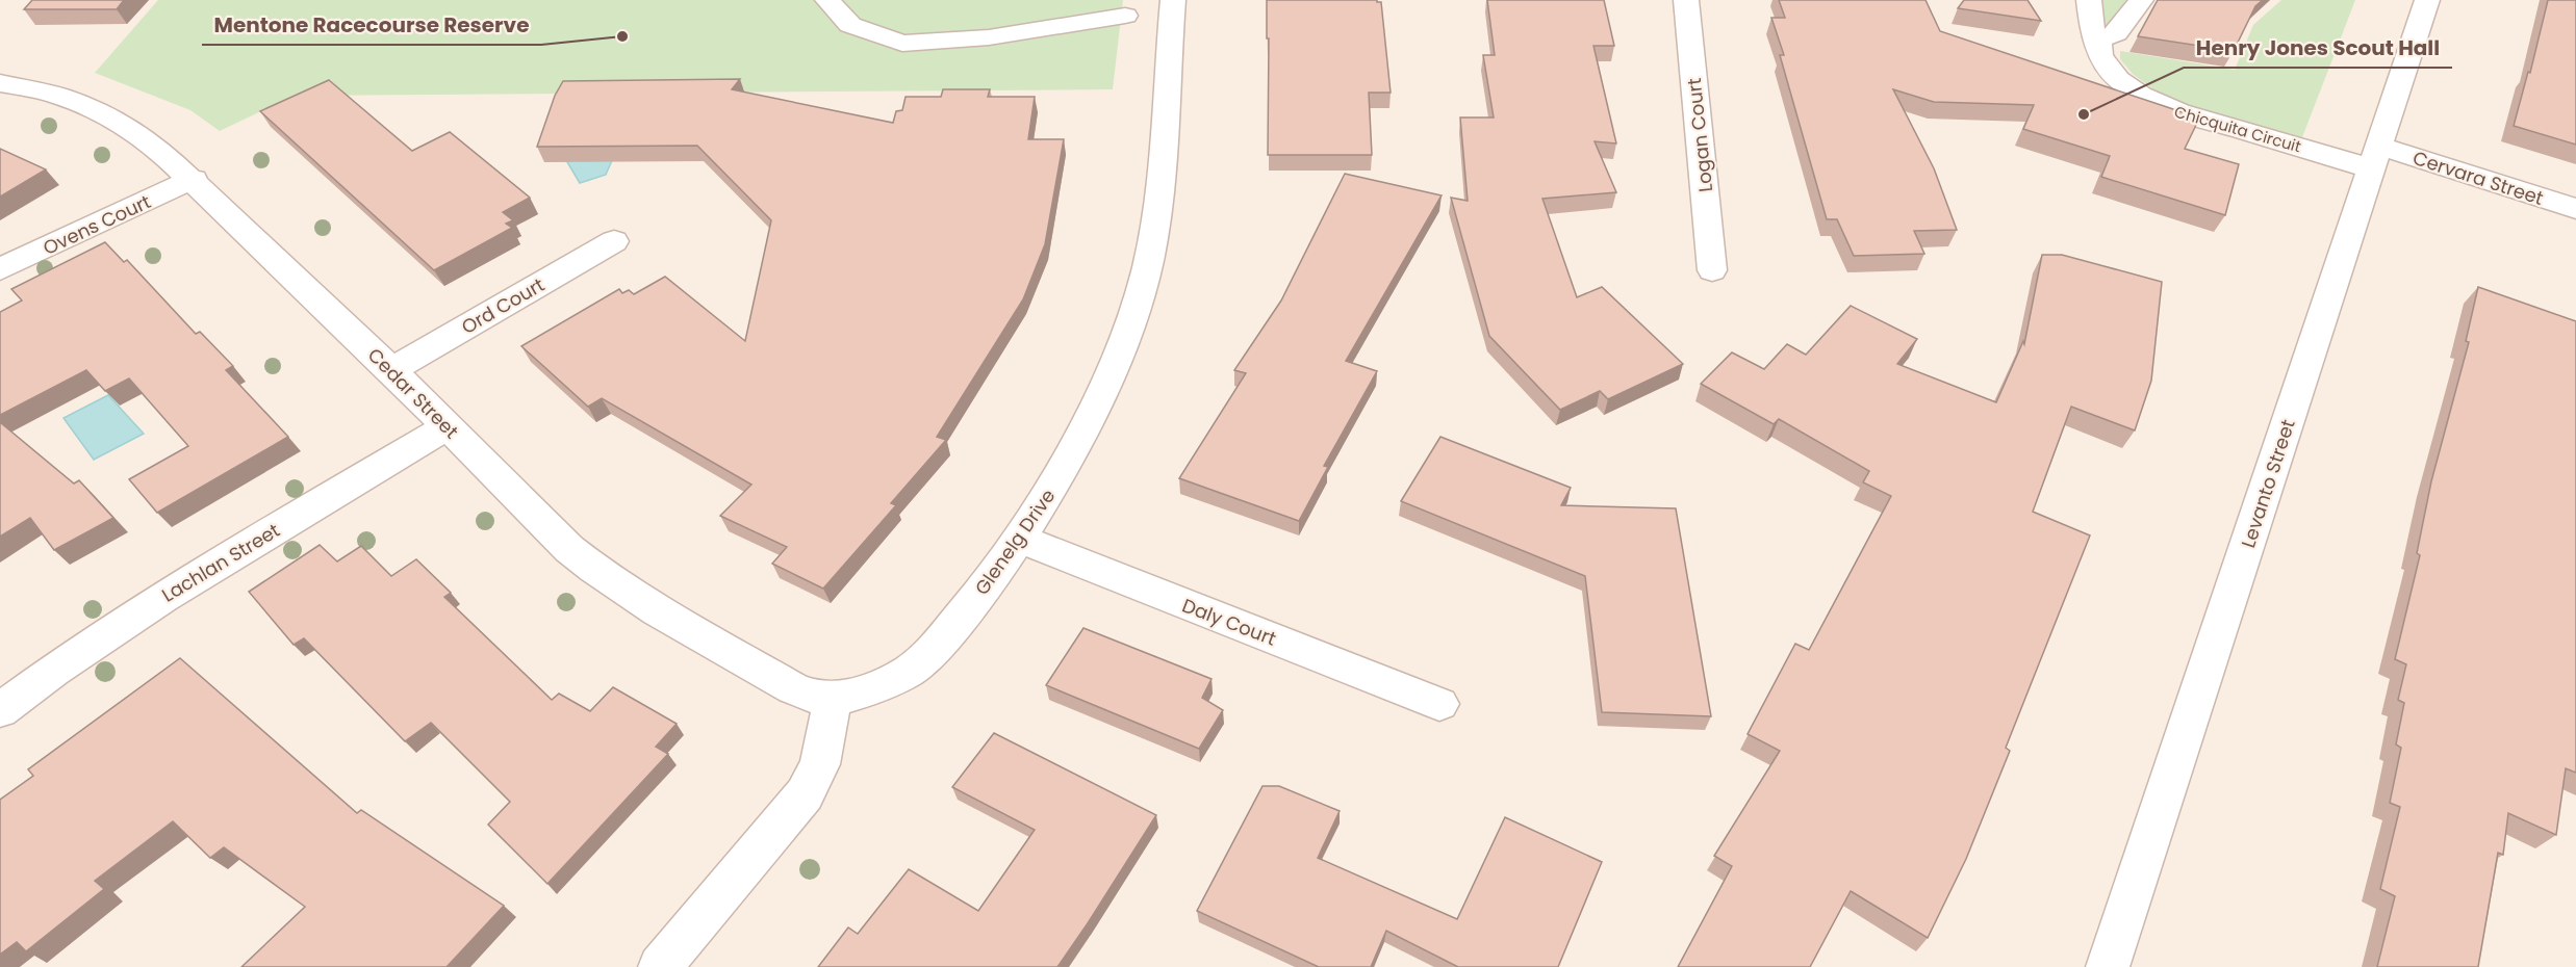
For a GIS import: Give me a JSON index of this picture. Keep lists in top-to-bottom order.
{
  "streets": {
    "street": [
      "Chicquita Circuit",
      "Logan Court",
      "Cervara Street",
      "Ovens Court",
      "Ord Court",
      "Cedar Street",
      "Levanto Street",
      "Glenelg Drive",
      "Lachlan Street",
      "Daly Court"
    ]
  },
  "crossings": [
    ["Chicquita Circuit", "Cervara Street"],
    ["Chicquita Circuit", "Levanto Street"],
    ["Cervara Street", "Levanto Street"],
    ["Ovens Court", "Cedar Street"],
    ["Ord Court", "Cedar Street"],
    ["Cedar Street", "Glenelg Drive"],
    ["Cedar Street", "Lachlan Street"],
    ["Glenelg Drive", "Daly Court"]
  ],
  "places": ["Mentone Racecourse Reserve", "Henry Jones Scout Hall"]
}
